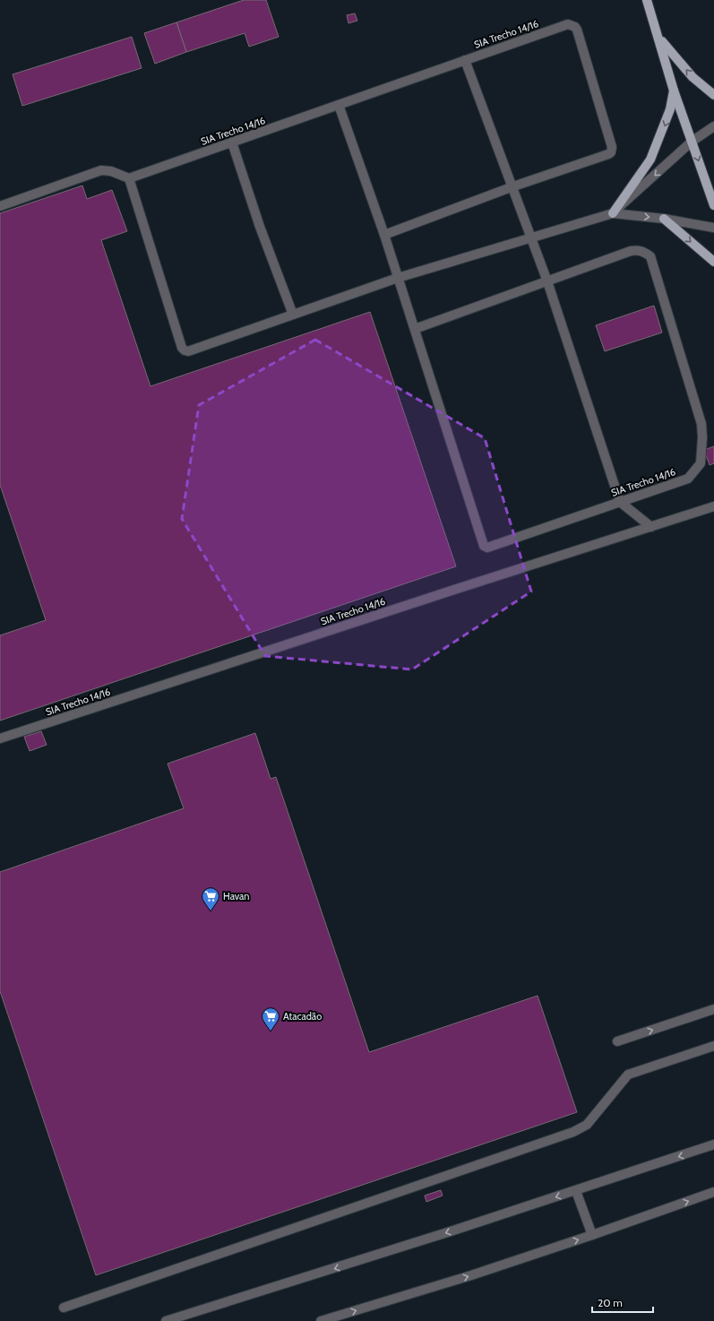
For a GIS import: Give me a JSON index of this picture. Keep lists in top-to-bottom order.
{
  "streets": {
    "lane": ["SIA Trecho 14/16"]
  },
  "places": {
    "supermarket": ["Havan", "Atacadão"]
  },
  "scale_bar": "20 m"
}
